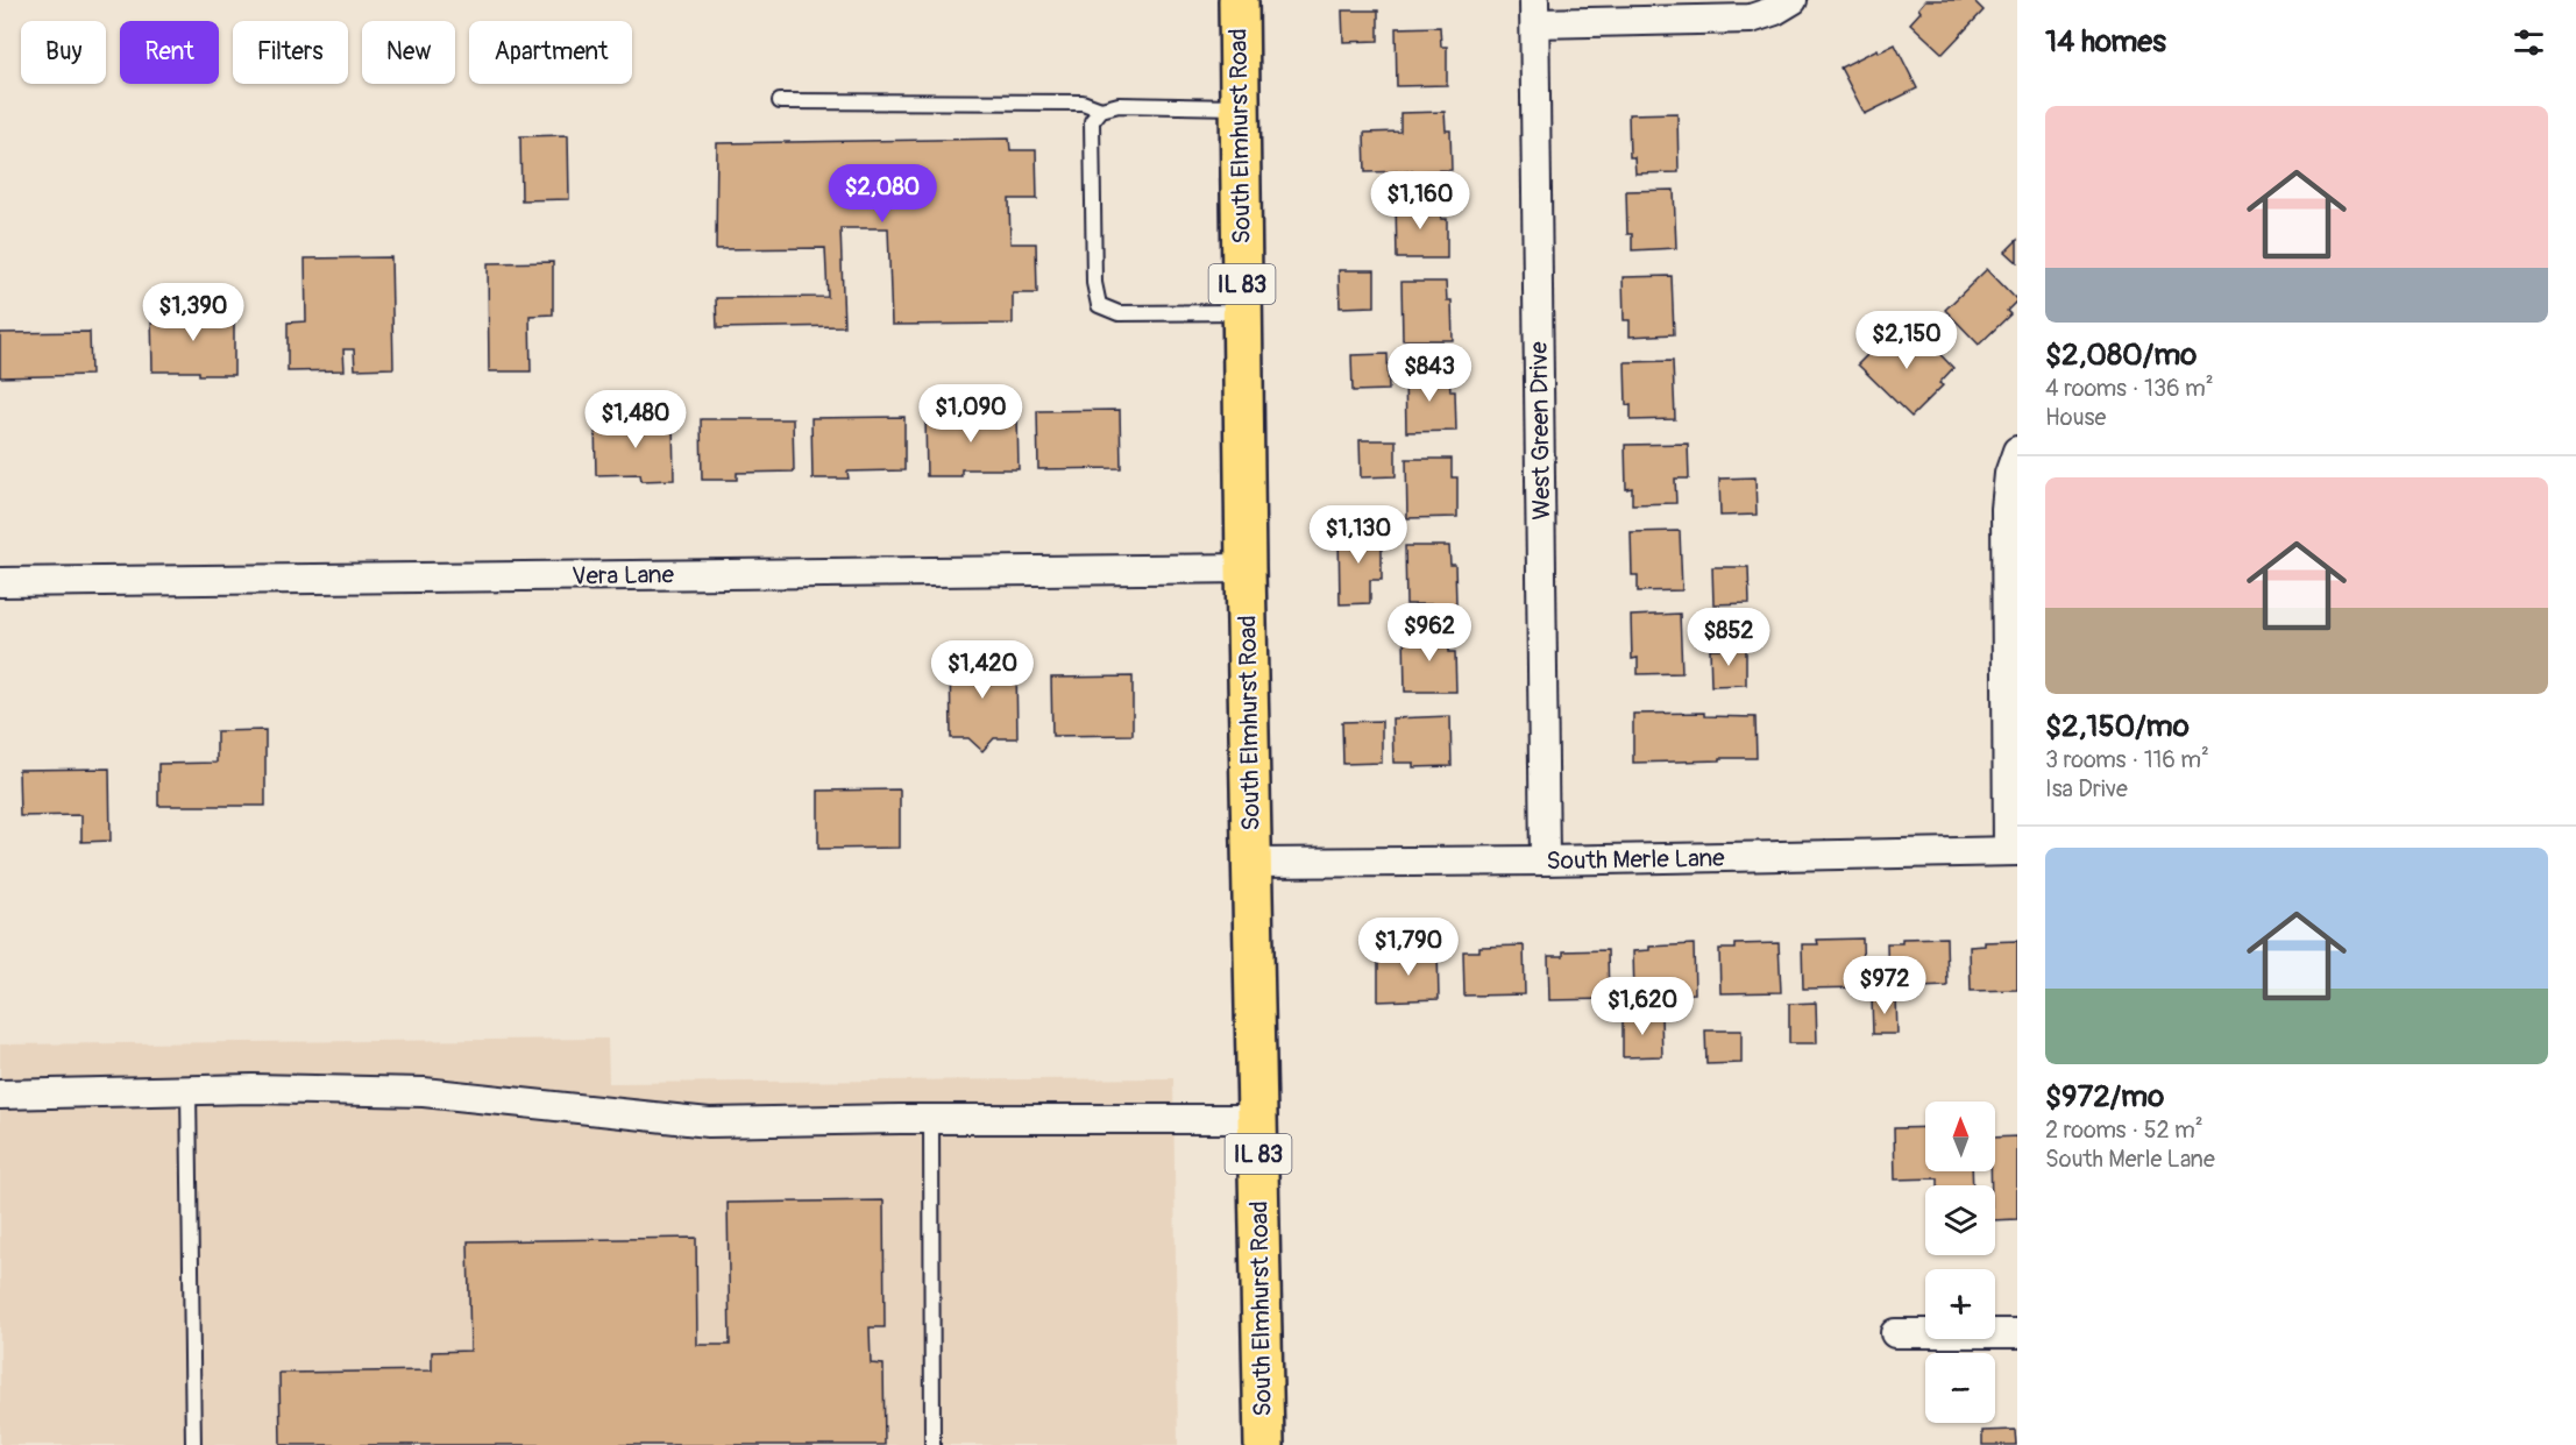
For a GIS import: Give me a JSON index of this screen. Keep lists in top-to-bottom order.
{
  "streets": {
    "main road": ["South Elmhurst Road", "IL 83"],
    "street": ["West Green Drive", "Vera Lane", "South Merle Lane"]
  },
  "crossings": [
    ["South Elmhurst Road", "Vera Lane"],
    ["South Elmhurst Road", "South Merle Lane"],
    ["West Green Drive", "South Merle Lane"]
  ],
  "north": "top",
  "page": {
    "heading": "14 homes",
    "chip": [
      "Buy",
      "Rent",
      "Filters",
      "New",
      "Apartment"
    ],
    "list": [
      {
        "name": "$2,080/mo",
        "note": "4 rooms · 136 m² · House"
      },
      {
        "name": "$2,150/mo",
        "note": "3 rooms · 116 m² · Isa Drive"
      },
      {
        "name": "$972/mo",
        "note": "2 rooms · 52 m² · South Merle Lane"
      }
    ],
    "price": [
      "$2,080",
      "$1,160",
      "$1,390",
      "$2,150",
      "$843",
      "$1,090",
      "$1,480",
      "$1,130",
      "$962",
      "$852",
      "$1,420",
      "$1,790",
      "$972",
      "$1,620"
    ],
    "map_buttons": ["+", "−"]
  }
}
